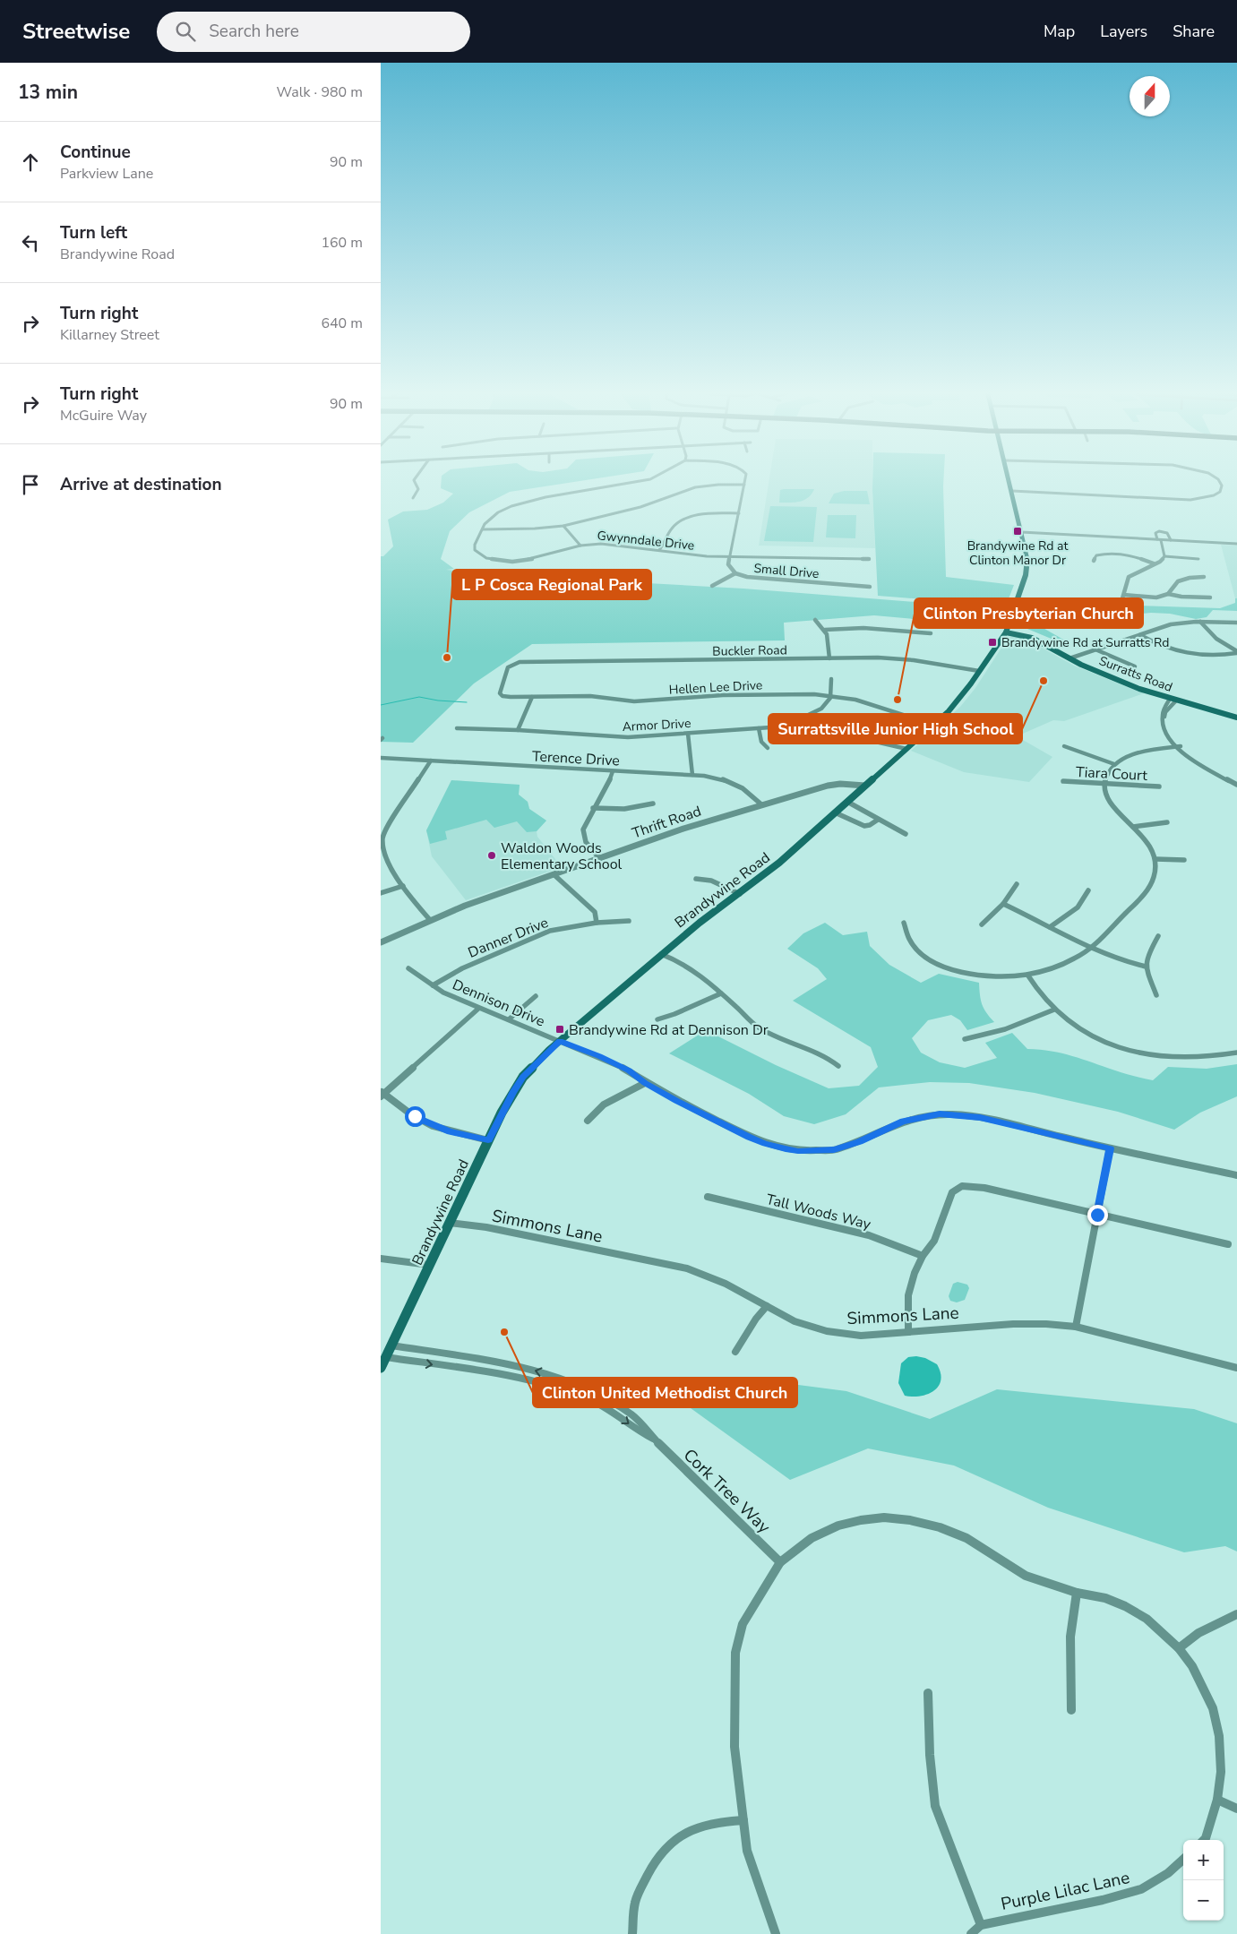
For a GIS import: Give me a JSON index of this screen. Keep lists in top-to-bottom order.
{
  "streets": {
    "main road": ["Surratts Road", "Brandywine Road"],
    "street": [
      "Gwynndale Drive",
      "Small Drive",
      "Buckler Road",
      "Hellen Lee Drive",
      "Armor Drive",
      "Terence Drive",
      "Tiara Court",
      "Thrift Road",
      "Danner Drive",
      "Dennison Drive",
      "Tall Woods Way",
      "Simmons Lane",
      "Cork Tree Way",
      "Purple Lilac Lane"
    ]
  },
  "crossings": [
    ["Gwynndale Drive", "Small Drive"],
    ["Buckler Road", "Hellen Lee Drive"],
    ["Buckler Road", "Brandywine Road"],
    ["Surratts Road", "Brandywine Road"],
    ["Hellen Lee Drive", "Armor Drive"],
    ["Hellen Lee Drive", "Brandywine Road"],
    ["Terence Drive", "Thrift Road"],
    ["Thrift Road", "Brandywine Road"],
    ["Brandywine Road", "Dennison Drive"],
    ["Brandywine Road", "Simmons Lane"],
    ["Brandywine Road", "Cork Tree Way"],
    ["Danner Drive", "Dennison Drive"]
  ],
  "places": {
    "transit": ["Brandywine Rd at Clinton Manor Dr", "Brandywine Rd at Surratts Rd", "Brandywine Rd at Dennison Dr"],
    "other": [
      "L P Cosca Regional Park",
      "Surrattsville Junior High School",
      "Clinton Presbyterian Church",
      "Waldon Woods Elementary School",
      "Clinton United Methodist Church"
    ]
  },
  "north": "top",
  "page": {
    "header": "Streetwise",
    "search": "Search here",
    "nav": ["Map", "Layers", "Share"],
    "heading": ["13 min", "Walk · 980 m"],
    "list": [
      ["Continue", "Parkview Lane", "90 m"],
      ["Turn left", "Brandywine Road", "160 m"],
      ["Turn right", "Killarney Street", "640 m"],
      ["Turn right", "McGuire Way", "90 m"],
      "Arrive at destination"
    ],
    "map_buttons": ["+", "−"]
  }
}
